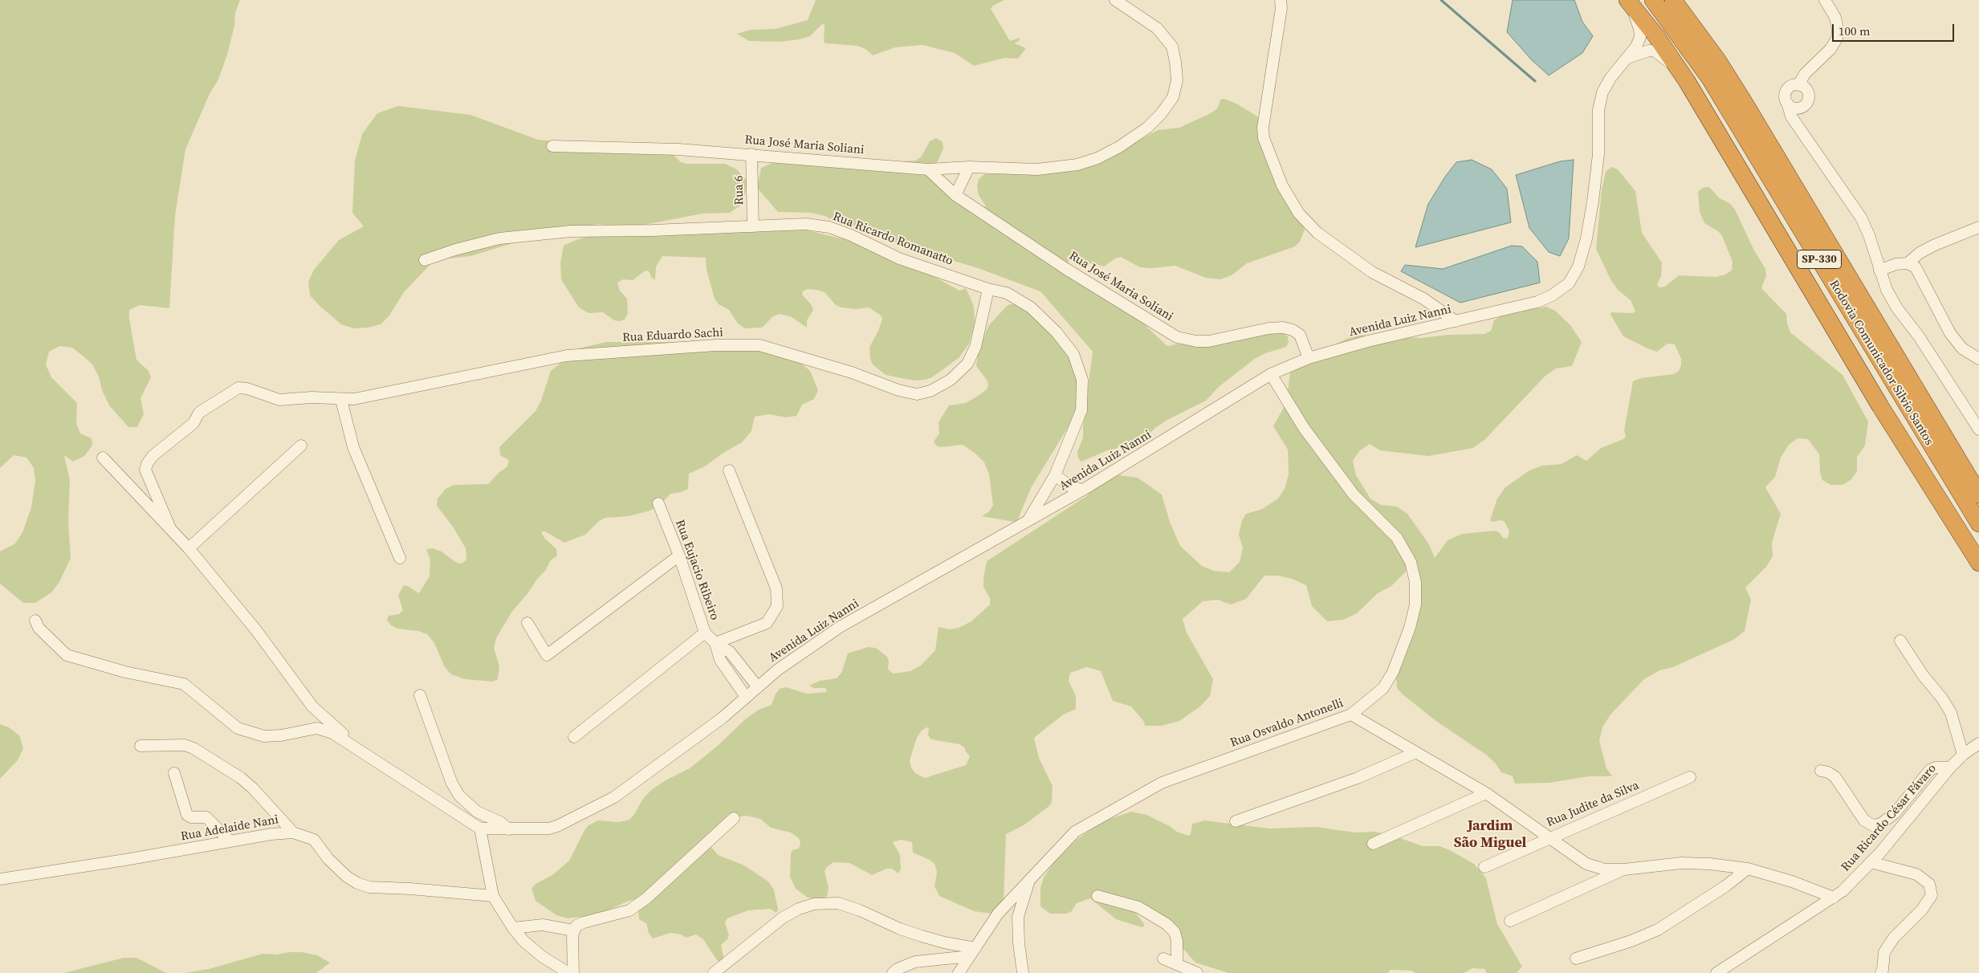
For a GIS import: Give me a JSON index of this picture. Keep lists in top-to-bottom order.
{
  "streets": {
    "highway": ["SP-330", "Rodovia Comunicador Silvio Santos"],
    "street": [
      "Rua José Maria Soliani",
      "Rua 6",
      "Rua Ricardo Romanatto",
      "Avenida Luiz Nanni",
      "Rua Eduardo Sachi",
      "Rua Eujacio Ribeiro",
      "Rua Osvaldo Antonelli",
      "Rua Judite da Silva",
      "Rua Ricardo César Fávaro",
      "Rua Adelaide Nani"
    ]
  },
  "crossings": [
    ["Rua José Maria Soliani", "Rua 6"],
    ["Rua José Maria Soliani", "Avenida Luiz Nanni"],
    ["Rua 6", "Rua Ricardo Romanatto"],
    ["Rua Ricardo Romanatto", "Avenida Luiz Nanni"],
    ["Rua Ricardo Romanatto", "Rua Eduardo Sachi"],
    ["Avenida Luiz Nanni", "Rua Eujacio Ribeiro"],
    ["Avenida Luiz Nanni", "Rua Osvaldo Antonelli"]
  ],
  "districts": ["Jardim São Miguel"],
  "scale_bar": "100 m"
}
